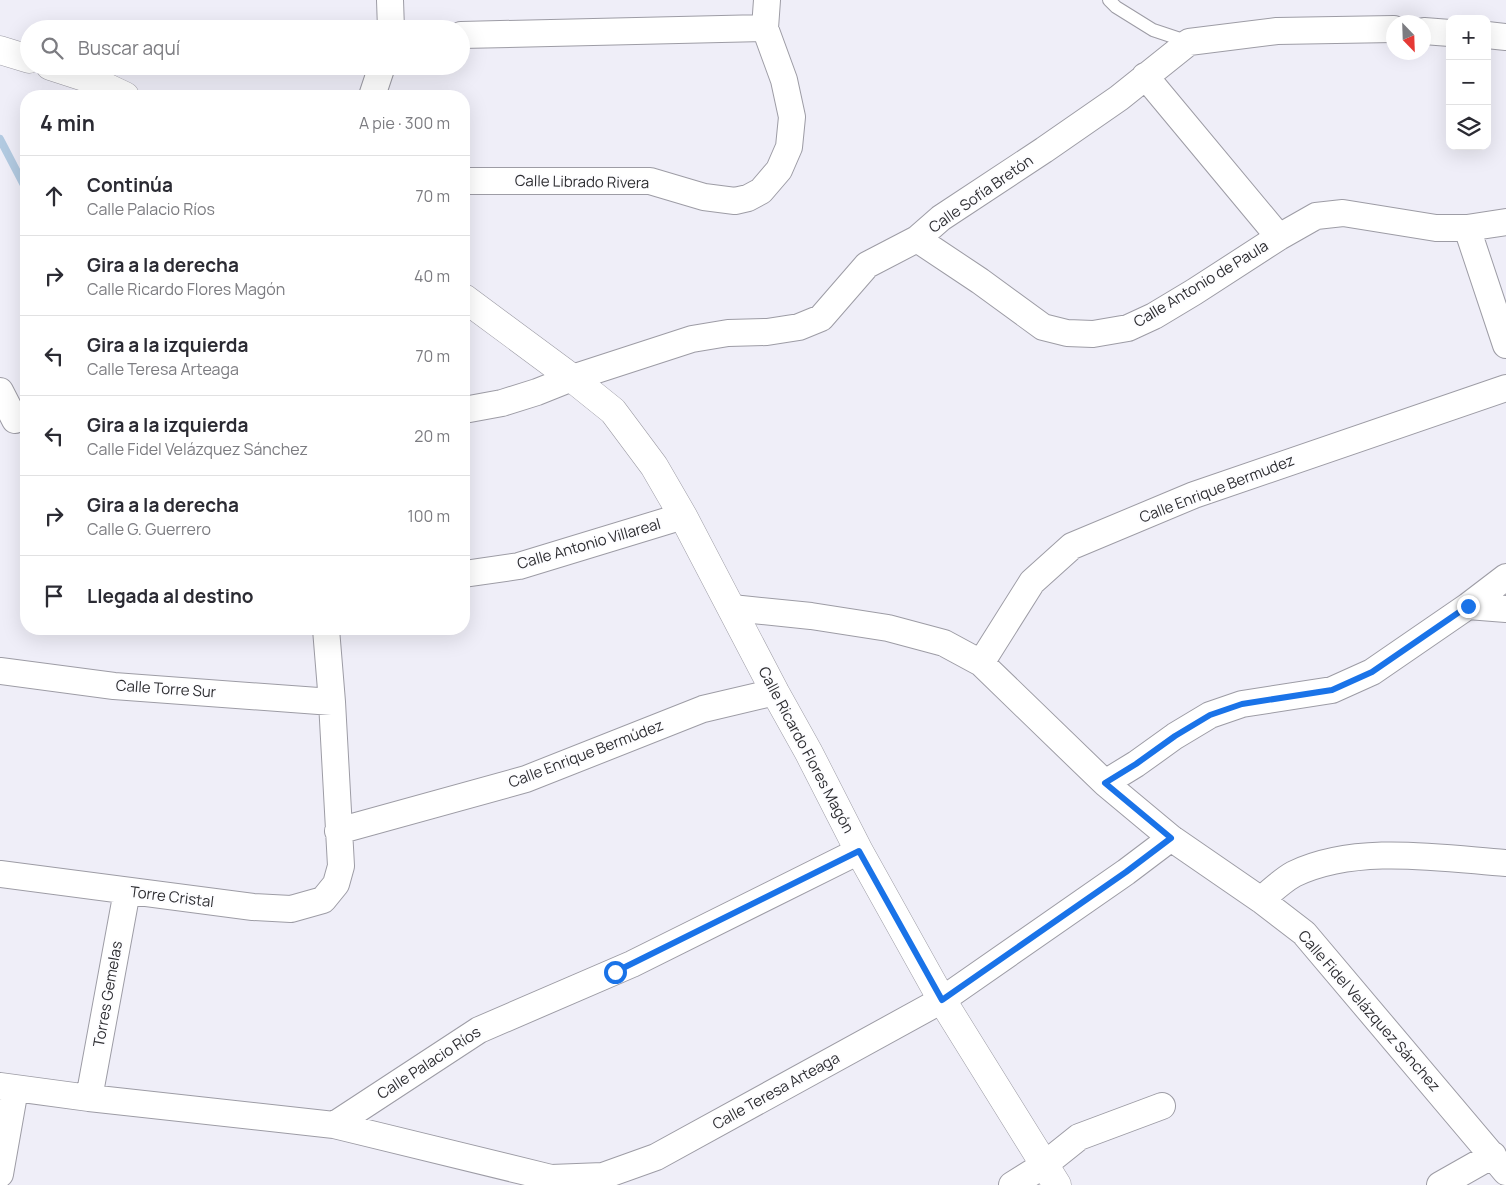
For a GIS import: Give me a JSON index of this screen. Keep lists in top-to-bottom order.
{
  "streets": {
    "street": [
      "Calle Librado Rivera",
      "Calle Sofía Bretón",
      "Calle Antonio de Paula",
      "Calle Enrique Bermudez",
      "Calle Antonio Villareal",
      "Calle Torre Sur",
      "Calle Ricardo Flores Magón",
      "Calle Enrique Bermúdez",
      "Torre Cristal",
      "Torres Gemelas",
      "Calle Fidel Velázquez Sánchez",
      "Calle Palacio Ríos",
      "Calle Teresa Arteaga"
    ]
  },
  "crossings": [
    ["Calle Sofía Bretón", "Calle Antonio de Paula"],
    ["Calle Sofía Bretón", "Calle Ricardo Flores Magón"],
    ["Calle Enrique Bermudez", "Calle Fidel Velázquez Sánchez"],
    ["Calle Antonio Villareal", "Calle Ricardo Flores Magón"],
    ["Calle Ricardo Flores Magón", "Calle Enrique Bermúdez"],
    ["Calle Ricardo Flores Magón", "Calle Fidel Velázquez Sánchez"],
    ["Calle Ricardo Flores Magón", "Calle Palacio Ríos"],
    ["Calle Ricardo Flores Magón", "Calle Teresa Arteaga"],
    ["Calle Enrique Bermúdez", "Torre Cristal"],
    ["Torre Cristal", "Torres Gemelas"],
    ["Calle Fidel Velázquez Sánchez", "Calle Teresa Arteaga"],
    ["Calle Palacio Ríos", "Calle Teresa Arteaga"]
  ],
  "north": "bottom right",
  "page": {
    "map_buttons": ["+", "−"],
    "search": "Buscar aquí",
    "heading": ["4 min", "A pie · 300 m"],
    "list": [
      ["Continúa", "Calle Palacio Ríos", "70 m"],
      ["Gira a la derecha", "Calle Ricardo Flores Magón", "40 m"],
      ["Gira a la izquierda", "Calle Teresa Arteaga", "70 m"],
      ["Gira a la izquierda", "Calle Fidel Velázquez Sánchez", "20 m"],
      ["Gira a la derecha", "Calle G. Guerrero", "100 m"],
      "Llegada al destino"
    ]
  }
}
